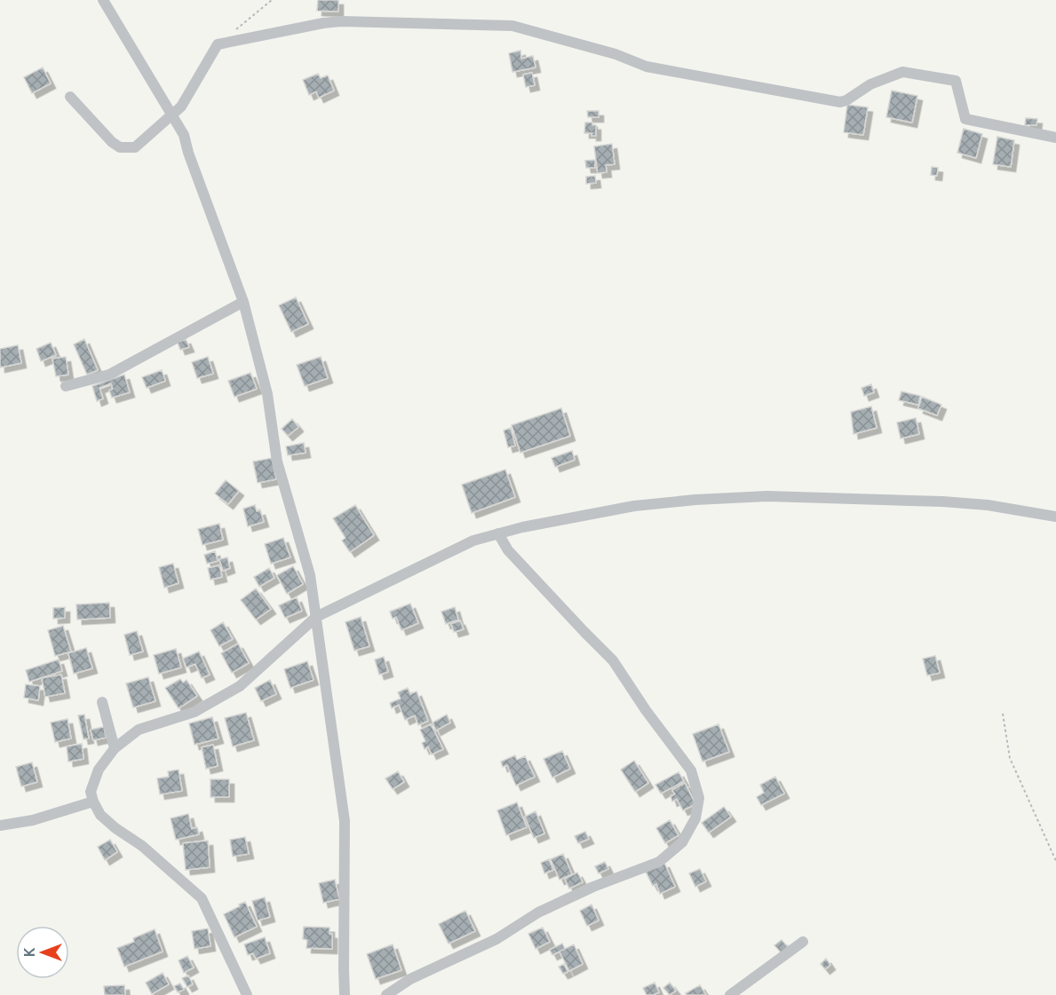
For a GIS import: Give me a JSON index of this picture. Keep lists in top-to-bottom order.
{
  "north": "left"
}
